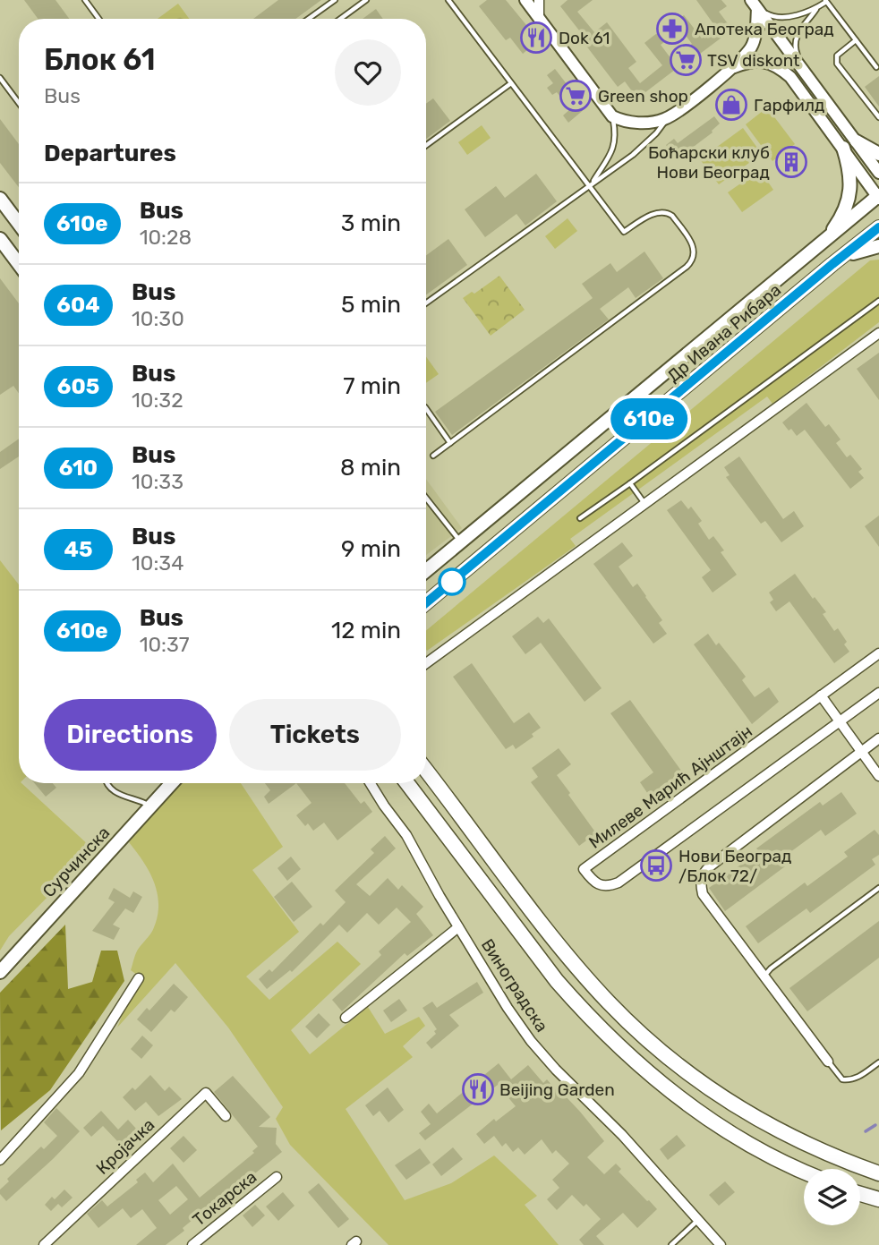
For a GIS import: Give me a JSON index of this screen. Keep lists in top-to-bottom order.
{
  "streets": {
    "main road": ["Др Ивана Рибара", "Сурчинска"],
    "street": [
      "Милеве Марић Ајнштајн",
      "Виноградска",
      "Кројачка",
      "Токарска"
    ]
  },
  "places": {
    "pharmacy": ["Апотека Београд"],
    "restaurant": ["Dok 61", "Beijing Garden"],
    "supermarket": ["TSV diskont", "Green shop"],
    "shop": ["Гарфилд"],
    "building": ["Боћарски клуб Нови Београд"],
    "bus stop": ["Нови Београд /Блок 72/"]
  },
  "lines": ["bus line 610e"],
  "page": {
    "on_map": "610e",
    "heading": [
      ["Блок 61", "Bus"],
      "Departures"
    ],
    "list": [
      {
        "mark": "610e",
        "name": "Bus",
        "note": "10:28",
        "value": "3 min"
      },
      {
        "mark": "604",
        "name": "Bus",
        "note": "10:30",
        "value": "5 min"
      },
      {
        "mark": "605",
        "name": "Bus",
        "note": "10:32",
        "value": "7 min"
      },
      {
        "mark": "610",
        "name": "Bus",
        "note": "10:33",
        "value": "8 min"
      },
      {
        "mark": "45",
        "name": "Bus",
        "note": "10:34",
        "value": "9 min"
      },
      {
        "mark": "610e",
        "name": "Bus",
        "note": "10:37",
        "value": "12 min"
      }
    ],
    "buttons": ["Directions", "Tickets"]
  }
}
